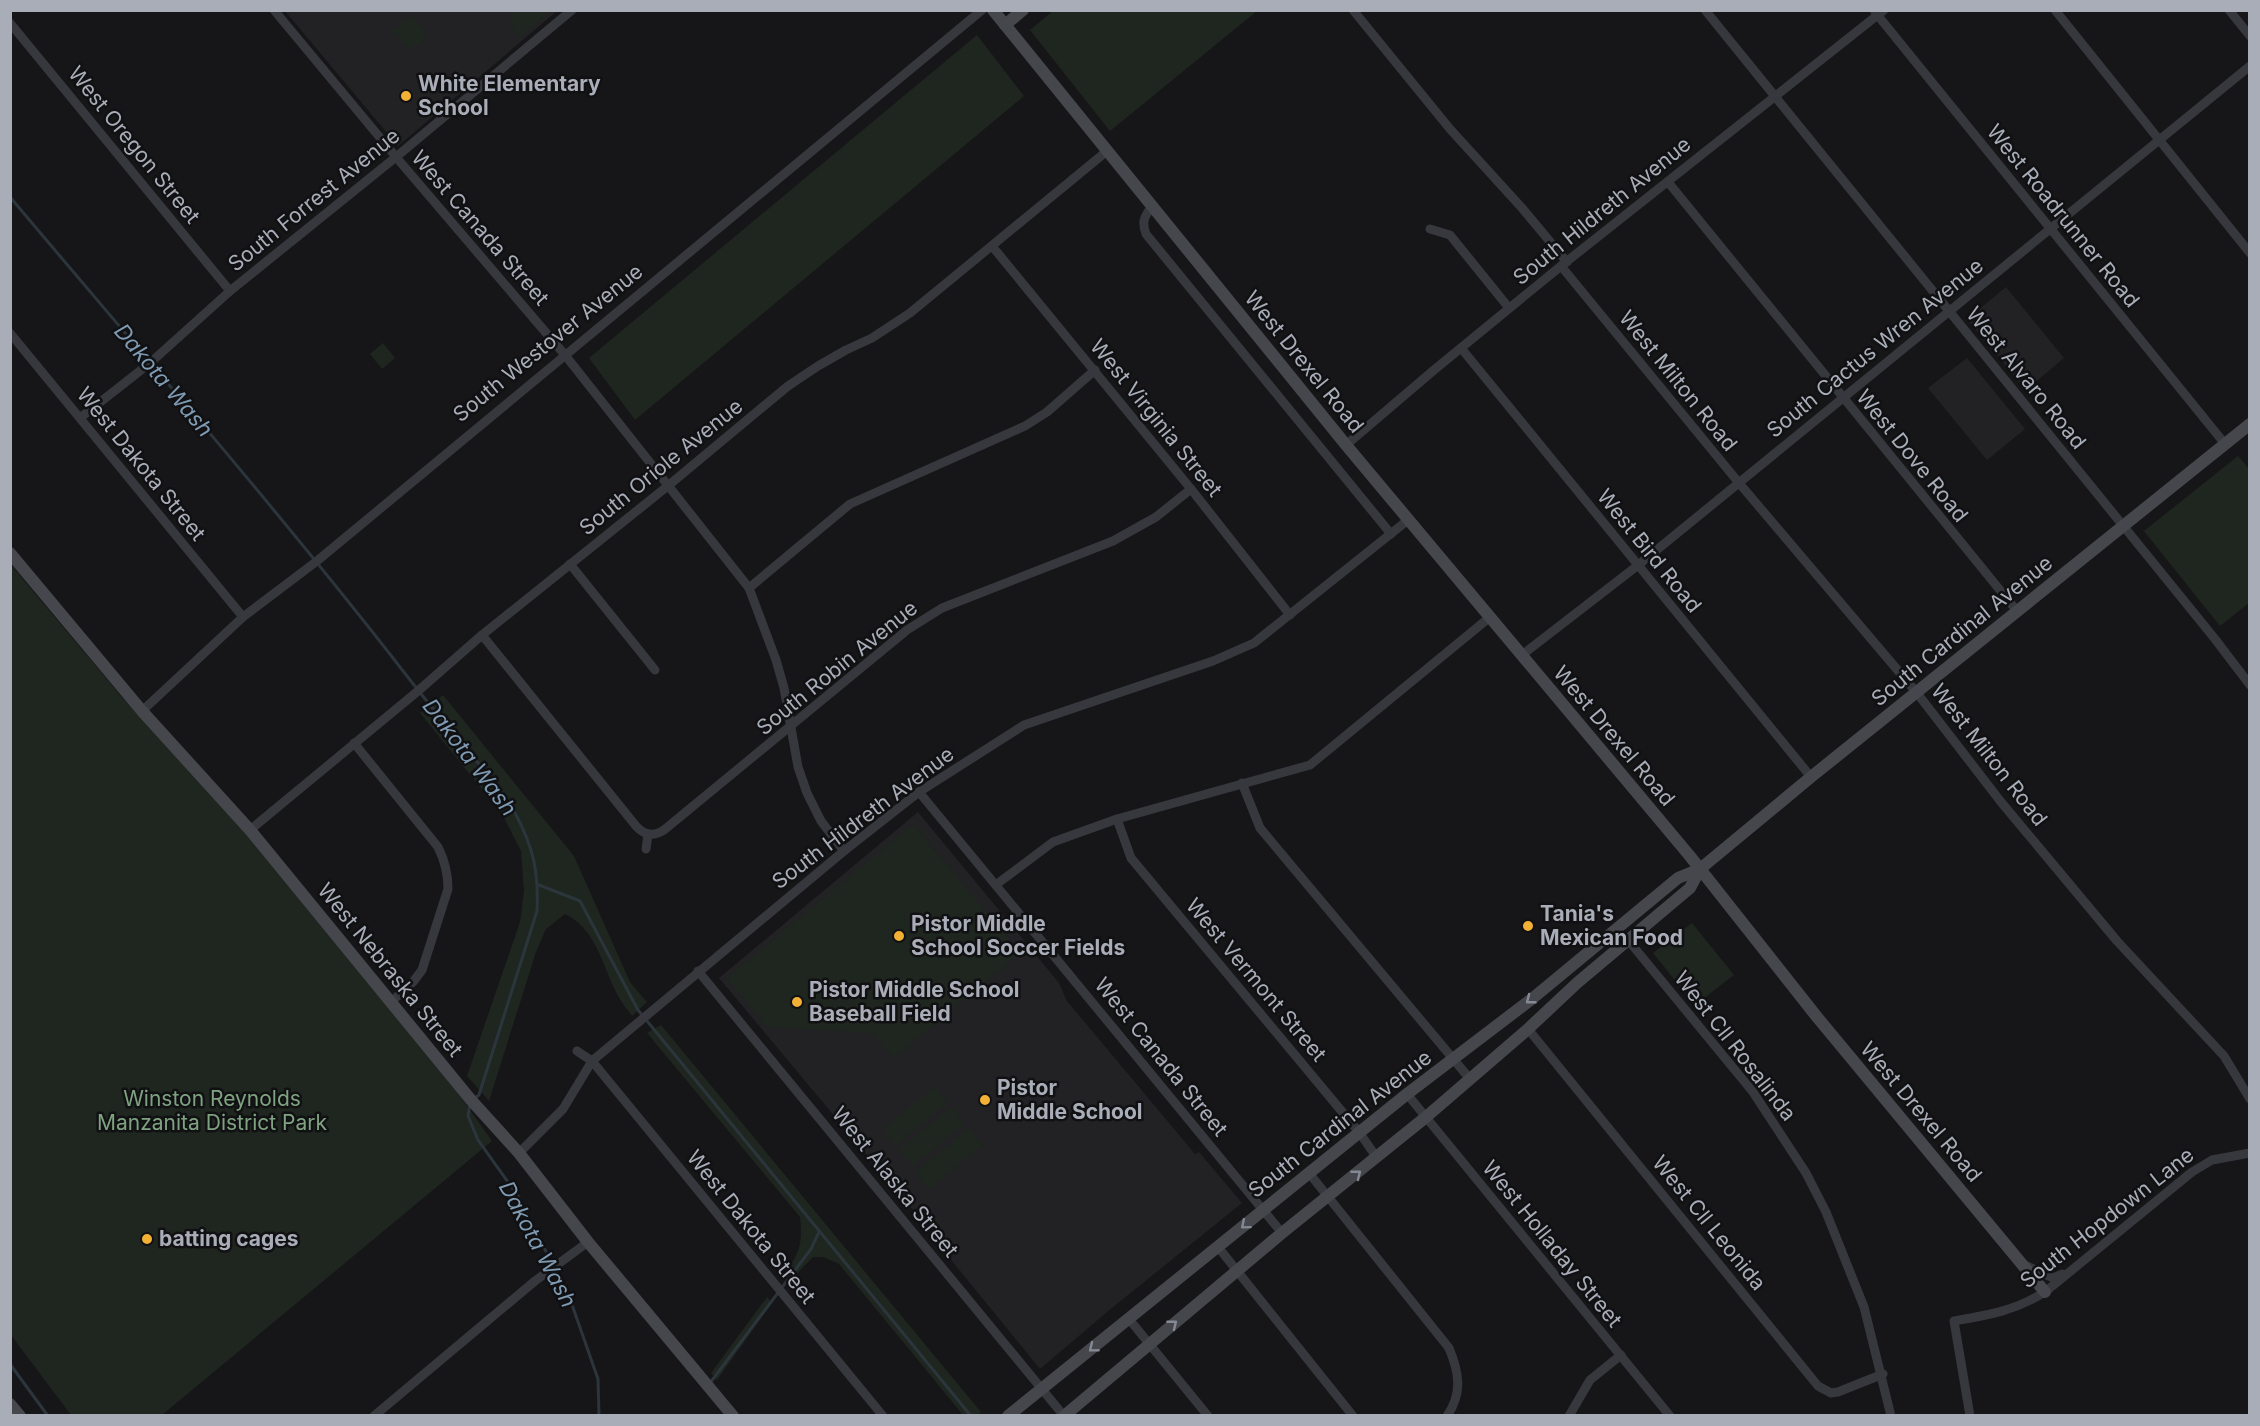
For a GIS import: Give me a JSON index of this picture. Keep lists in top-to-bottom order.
{
  "streets": {
    "street": [
      "West Oregon Street",
      "South Forrest Avenue",
      "South Hildreth Avenue",
      "West Roadrunner Road",
      "West Canada Street",
      "South Westover Avenue",
      "South Cactus Wren Avenue",
      "West Drexel Road",
      "West Alvaro Road",
      "West Milton Road",
      "West Virginia Street",
      "West Dove Road",
      "West Dakota Street",
      "South Oriole Avenue",
      "West Bird Road",
      "South Cardinal Avenue",
      "South Robin Avenue",
      "West Nebraska Street",
      "West Vermont Street",
      "West Cll Rosalinda",
      "West Alaska Street",
      "South Hopdown Lane",
      "West Cll Leonida",
      "West Holladay Street"
    ]
  },
  "crossings": [
    ["West Oregon Street", "South Forrest Avenue"],
    ["South Forrest Avenue", "West Canada Street"],
    ["South Forrest Avenue", "West Dakota Street"],
    ["South Hildreth Avenue", "West Roadrunner Road"],
    ["South Hildreth Avenue", "West Canada Street"],
    ["South Hildreth Avenue", "West Drexel Road"],
    ["South Hildreth Avenue", "West Alvaro Road"],
    ["South Hildreth Avenue", "West Milton Road"],
    ["South Hildreth Avenue", "West Virginia Street"],
    ["South Hildreth Avenue", "West Dove Road"],
    ["South Hildreth Avenue", "West Dakota Street"],
    ["South Hildreth Avenue", "West Bird Road"],
    ["South Hildreth Avenue", "West Nebraska Street"],
    ["South Hildreth Avenue", "West Alaska Street"],
    ["West Roadrunner Road", "South Cactus Wren Avenue"],
    ["West Roadrunner Road", "South Cardinal Avenue"],
    ["West Canada Street", "South Westover Avenue"],
    ["West Canada Street", "South Oriole Avenue"],
    ["West Canada Street", "South Cardinal Avenue"],
    ["West Canada Street", "South Robin Avenue"],
    ["South Westover Avenue", "West Dakota Street"],
    ["South Westover Avenue", "West Nebraska Street"],
    ["South Cactus Wren Avenue", "West Drexel Road"],
    ["South Cactus Wren Avenue", "West Alvaro Road"],
    ["South Cactus Wren Avenue", "West Milton Road"],
    ["South Cactus Wren Avenue", "West Dove Road"],
    ["South Cactus Wren Avenue", "West Bird Road"],
    ["West Drexel Road", "South Oriole Avenue"],
    ["West Drexel Road", "South Cardinal Avenue"],
    ["West Drexel Road", "South Hopdown Lane"],
    ["West Alvaro Road", "South Cardinal Avenue"],
    ["West Milton Road", "South Cardinal Avenue"],
    ["West Virginia Street", "South Oriole Avenue"],
    ["West Virginia Street", "South Robin Avenue"],
    ["West Dove Road", "South Cardinal Avenue"],
    ["South Oriole Avenue", "West Nebraska Street"],
    ["West Bird Road", "South Cardinal Avenue"],
    ["South Cardinal Avenue", "West Vermont Street"],
    ["South Cardinal Avenue", "West Cll Rosalinda"],
    ["South Cardinal Avenue", "West Alaska Street"],
    ["South Cardinal Avenue", "West Cll Leonida"],
    ["South Cardinal Avenue", "West Holladay Street"],
    ["West Cll Rosalinda", "West Cll Leonida"]
  ],
  "water": ["Dakota Wash"],
  "parks": ["Winston Reynolds Manzanita District Park"],
  "places": [
    "White Elementary School",
    "Tania's Mexican Food",
    "Pistor Middle School Soccer Fields",
    "Pistor Middle School Baseball Field",
    "Pistor Middle School",
    "batting cages"
  ]
}
